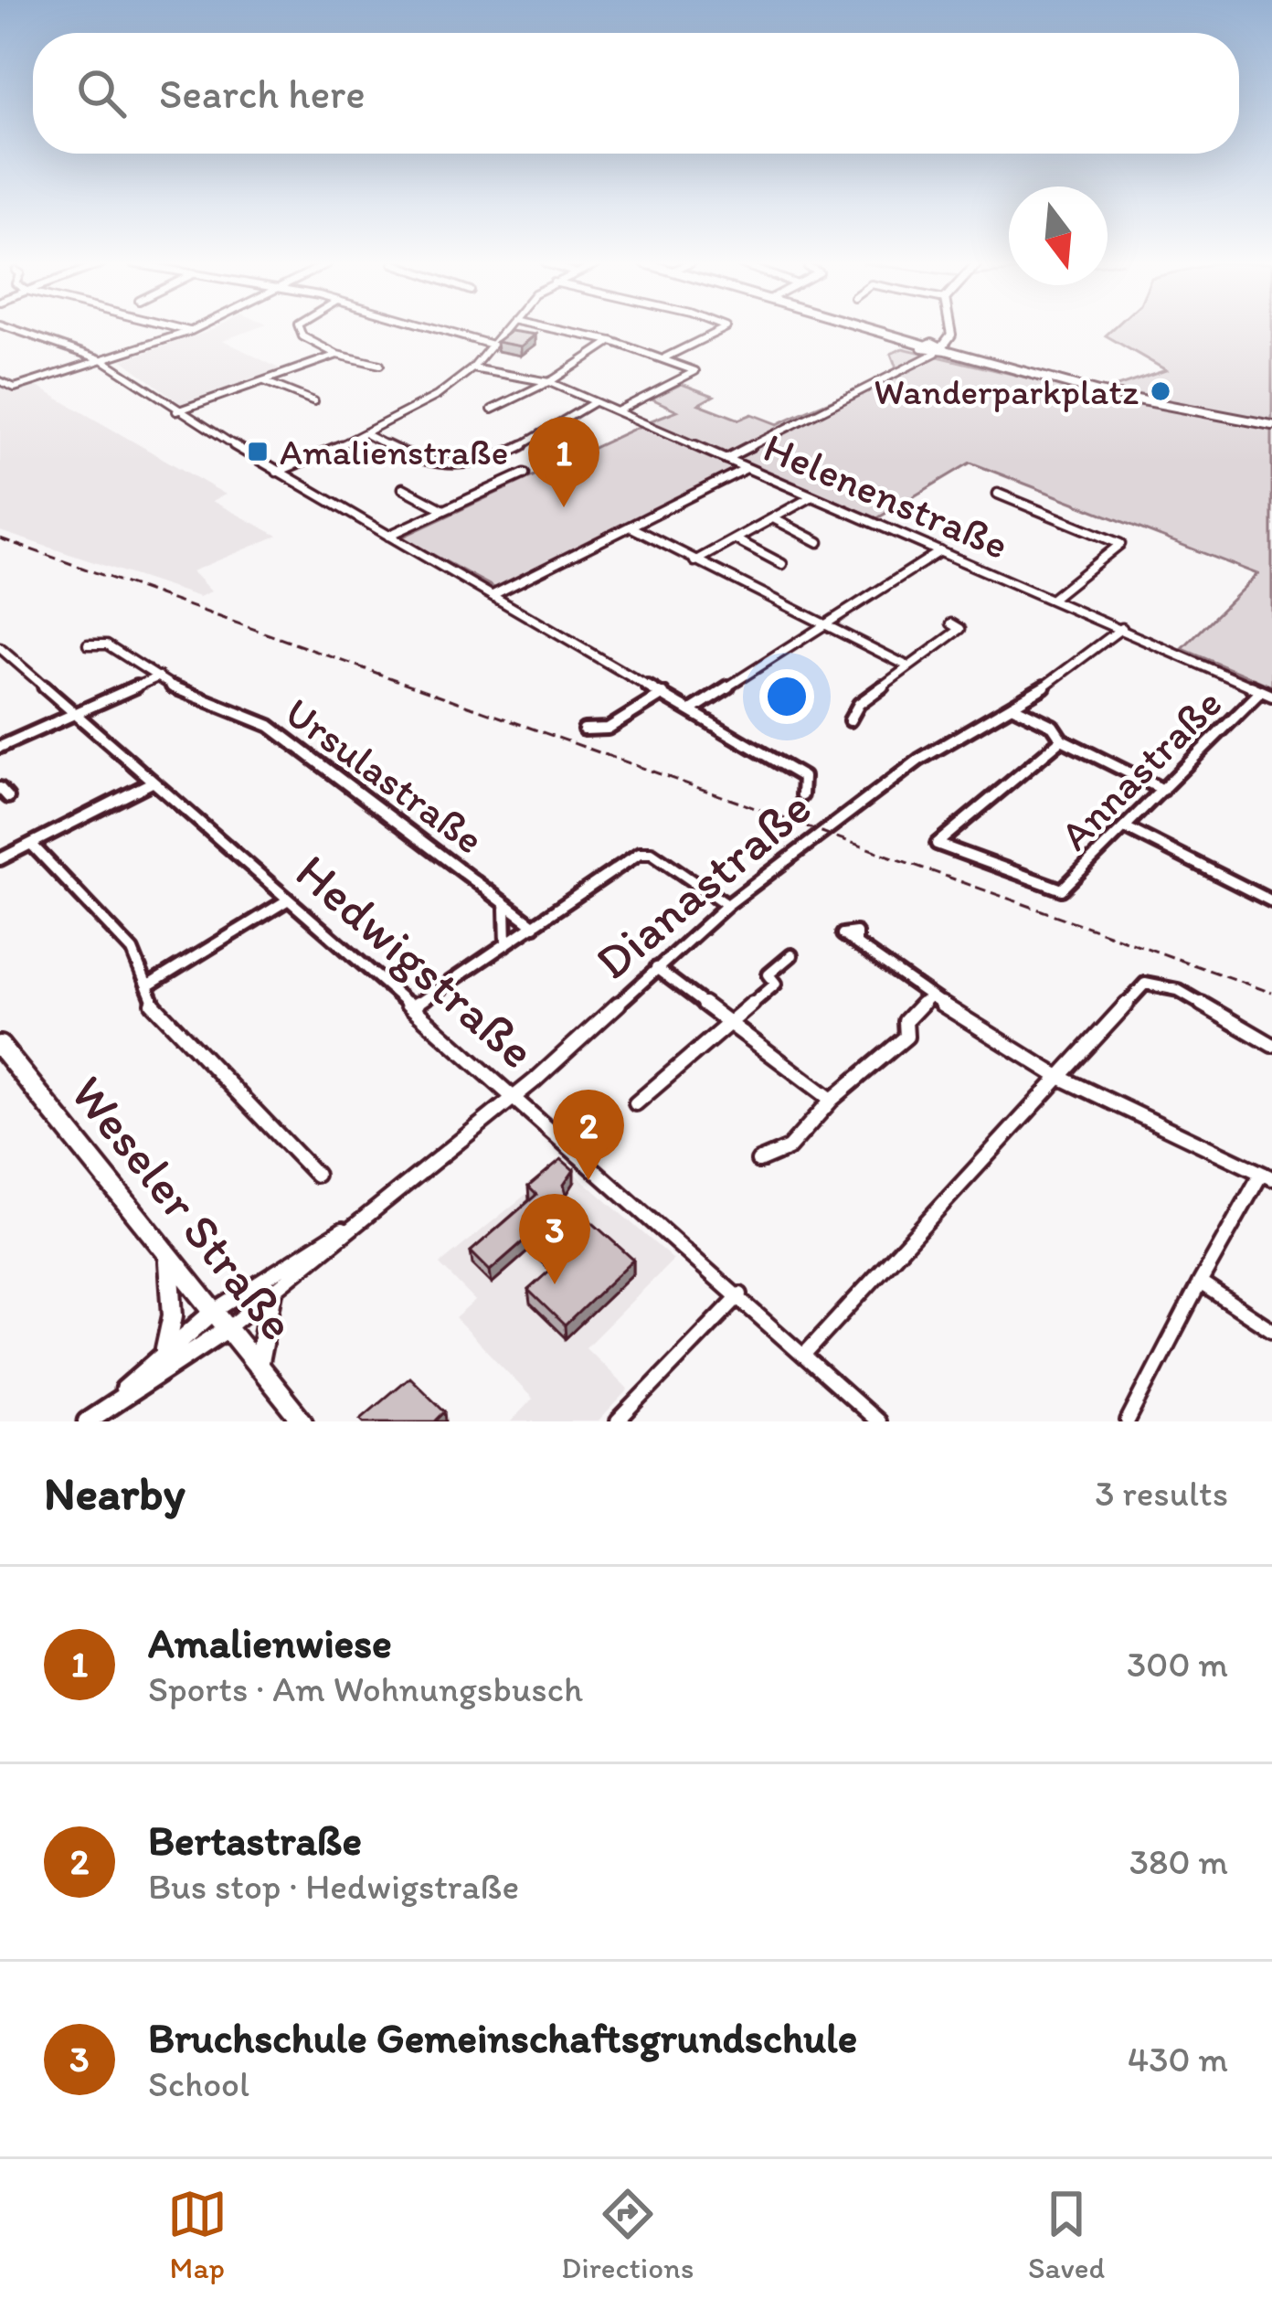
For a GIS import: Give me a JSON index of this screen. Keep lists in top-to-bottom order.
{
  "streets": {
    "main road": ["Weseler Straße"],
    "street": [
      "Helenenstraße",
      "Annastraße",
      "Ursulastraße",
      "Dianastraße",
      "Hedwigstraße"
    ]
  },
  "crossings": [
    ["Helenenstraße", "Annastraße"],
    ["Helenenstraße", "Dianastraße"],
    ["Dianastraße", "Hedwigstraße"],
    ["Dianastraße", "Weseler Straße"]
  ],
  "places": {
    "other": ["Wanderparkplatz"],
    "transit": ["Amalienstraße"]
  },
  "north": "bottom",
  "page": {
    "search": "Search here",
    "pins": ["1", "2", "3"],
    "heading": ["Nearby", "3 results"],
    "list": [
      {
        "mark": "1",
        "name": "Amalienwiese",
        "note": "Sports · Am Wohnungsbusch",
        "value": "300 m"
      },
      {
        "mark": "2",
        "name": "Bertastraße",
        "note": "Bus stop · Hedwigstraße",
        "value": "380 m"
      },
      {
        "mark": "3",
        "name": "Bruchschule Gemeinschaftsgrundschule",
        "note": "School",
        "value": "430 m"
      }
    ],
    "nav": ["Map", "Directions", "Saved"]
  }
}
